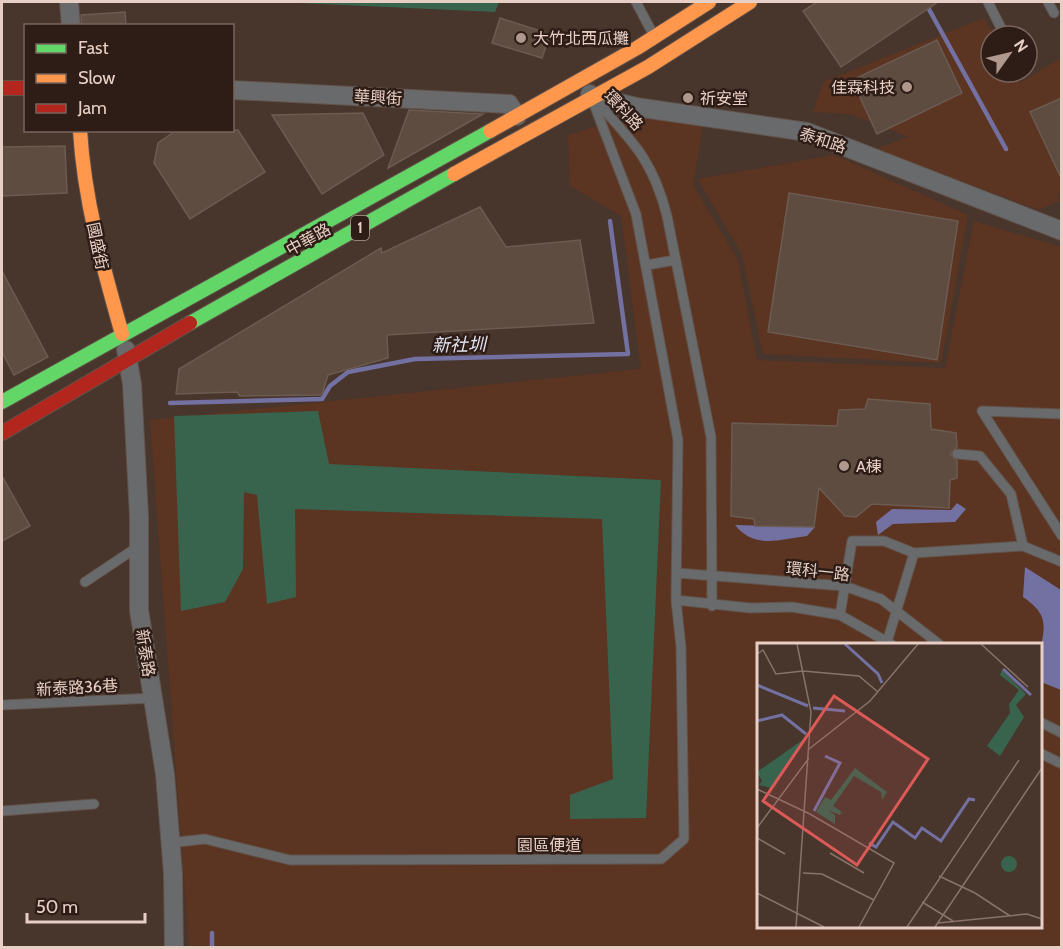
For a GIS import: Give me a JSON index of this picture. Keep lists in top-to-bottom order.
{
  "streets": {
    "main road": ["1", "中華路", "國盛街"],
    "street": ["華興街", "泰和路", "新泰路"],
    "lane": [
      "環科路",
      "環科一路",
      "新泰路36巷",
      "園區便道"
    ]
  },
  "crossings": [
    ["華興街", "中華路"],
    ["環科路", "泰和路"],
    ["環科路", "中華路"],
    ["環科路", "環科一路"],
    ["環科路", "園區便道"],
    ["泰和路", "中華路"],
    ["1", "中華路"],
    ["中華路", "國盛街"],
    ["中華路", "新泰路"],
    ["國盛街", "新泰路"],
    ["新泰路", "新泰路36巷"],
    ["新泰路", "園區便道"]
  ],
  "water": ["新社圳"],
  "places": [
    "大竹北西瓜攤",
    "佳霖科技",
    "祈安堂",
    "A棟"
  ],
  "legend": ["Fast", "Slow", "Jam"],
  "scale_bar": "50 m",
  "north": "top right"
}
